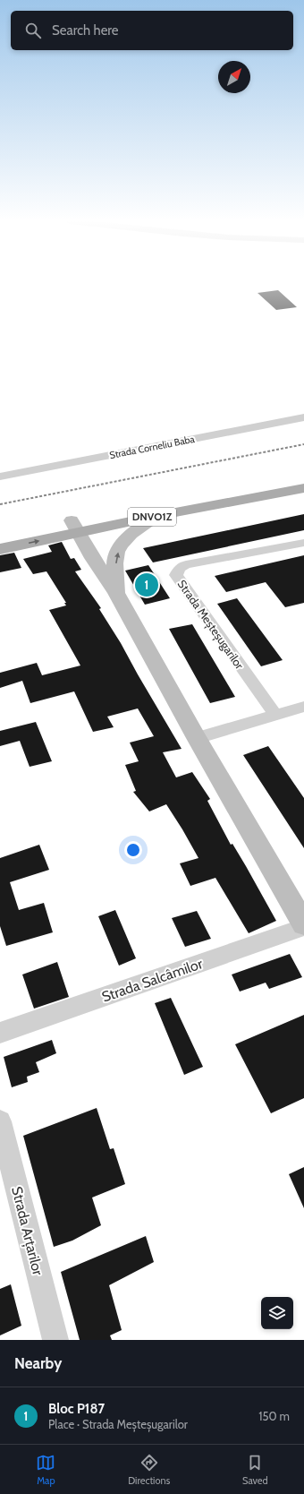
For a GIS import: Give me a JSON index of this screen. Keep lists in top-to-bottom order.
{
  "streets": {
    "main road": ["DNVO1Z"],
    "street": [
      "Strada Corneliu Baba",
      "Strada Meșteșugarilor",
      "Strada Salcâmilor",
      "Strada Arțarilor"
    ]
  },
  "north": "top right",
  "page": {
    "search": "Search here",
    "pins": "1",
    "heading": "Nearby",
    "list": [
      {
        "mark": "1",
        "name": "Bloc P187",
        "note": "Place · Strada Meșteșugarilor",
        "value": "150 m"
      }
    ],
    "nav": ["Map", "Directions", "Saved"]
  }
}
